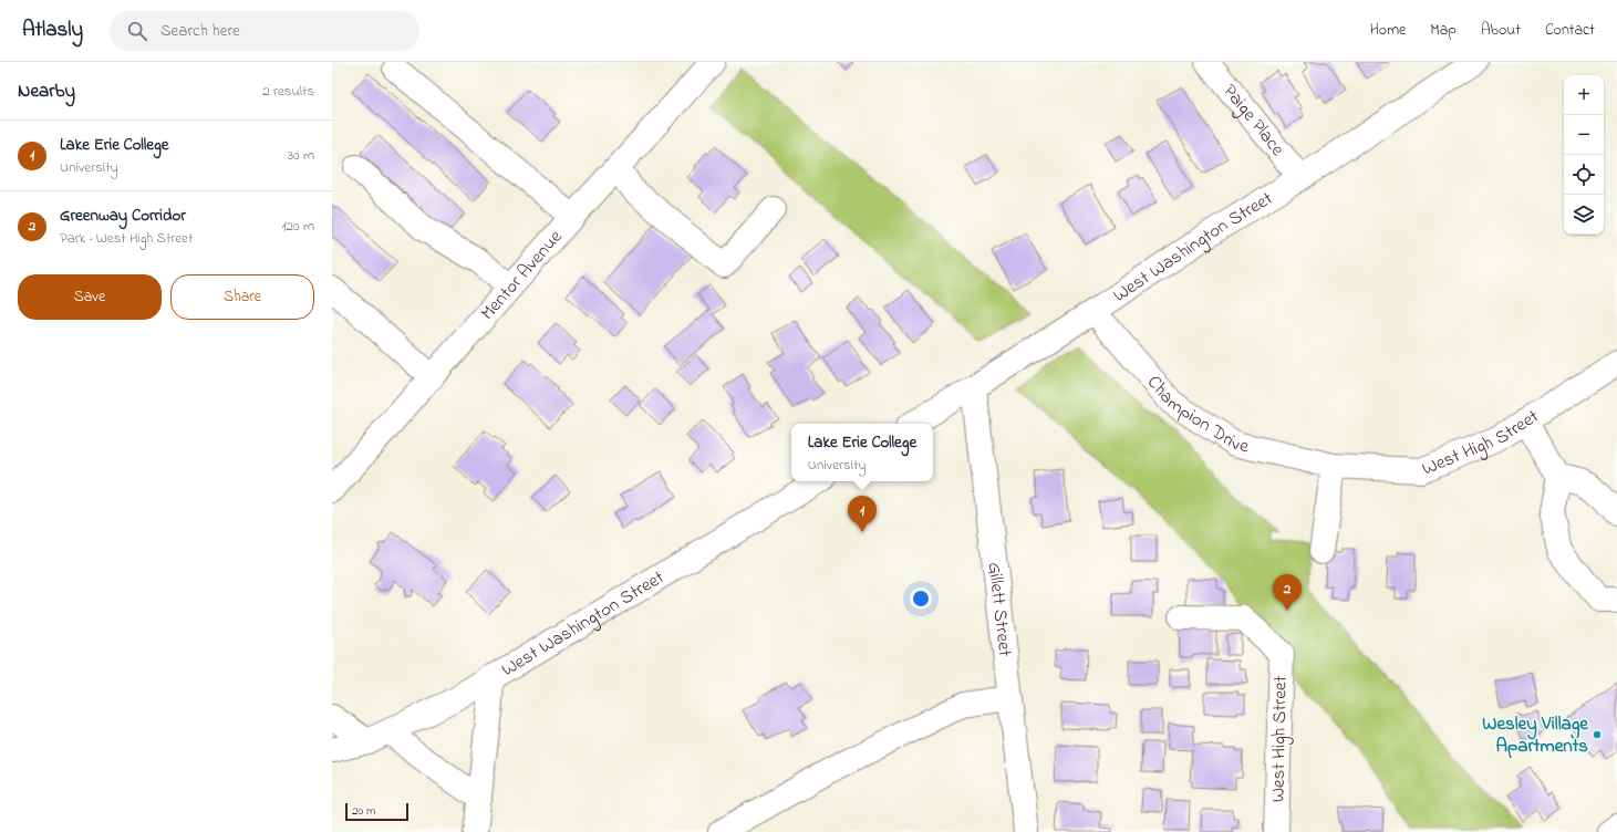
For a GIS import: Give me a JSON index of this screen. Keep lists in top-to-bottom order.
{
  "streets": {
    "street": [
      "Paige Place",
      "West Washington Street",
      "Mentor Avenue",
      "Champion Drive",
      "West High Street",
      "Gillett Street"
    ]
  },
  "crossings": [
    ["Paige Place", "West Washington Street"],
    ["West Washington Street", "Champion Drive"],
    ["West Washington Street", "Gillett Street"],
    ["Champion Drive", "West High Street"]
  ],
  "places": ["Wesley Village Apartments"],
  "scale_bar": "20 m",
  "page": {
    "header": "Atlasly",
    "search": "Search here",
    "nav": [
      "Home",
      "Map",
      "About",
      "Contact"
    ],
    "heading": ["Nearby", "2 results"],
    "map_buttons": ["+", "−"],
    "list": [
      {
        "mark": "1",
        "name": "Lake Erie College",
        "note": "University",
        "value": "30 m"
      },
      {
        "mark": "2",
        "name": "Greenway Corridor",
        "note": "Park · West High Street",
        "value": "120 m"
      }
    ],
    "buttons": ["Save", "Share"],
    "popup": ["Lake Erie College", "University"],
    "pins": ["1", "2"],
    "scale": "20 m"
  }
}
